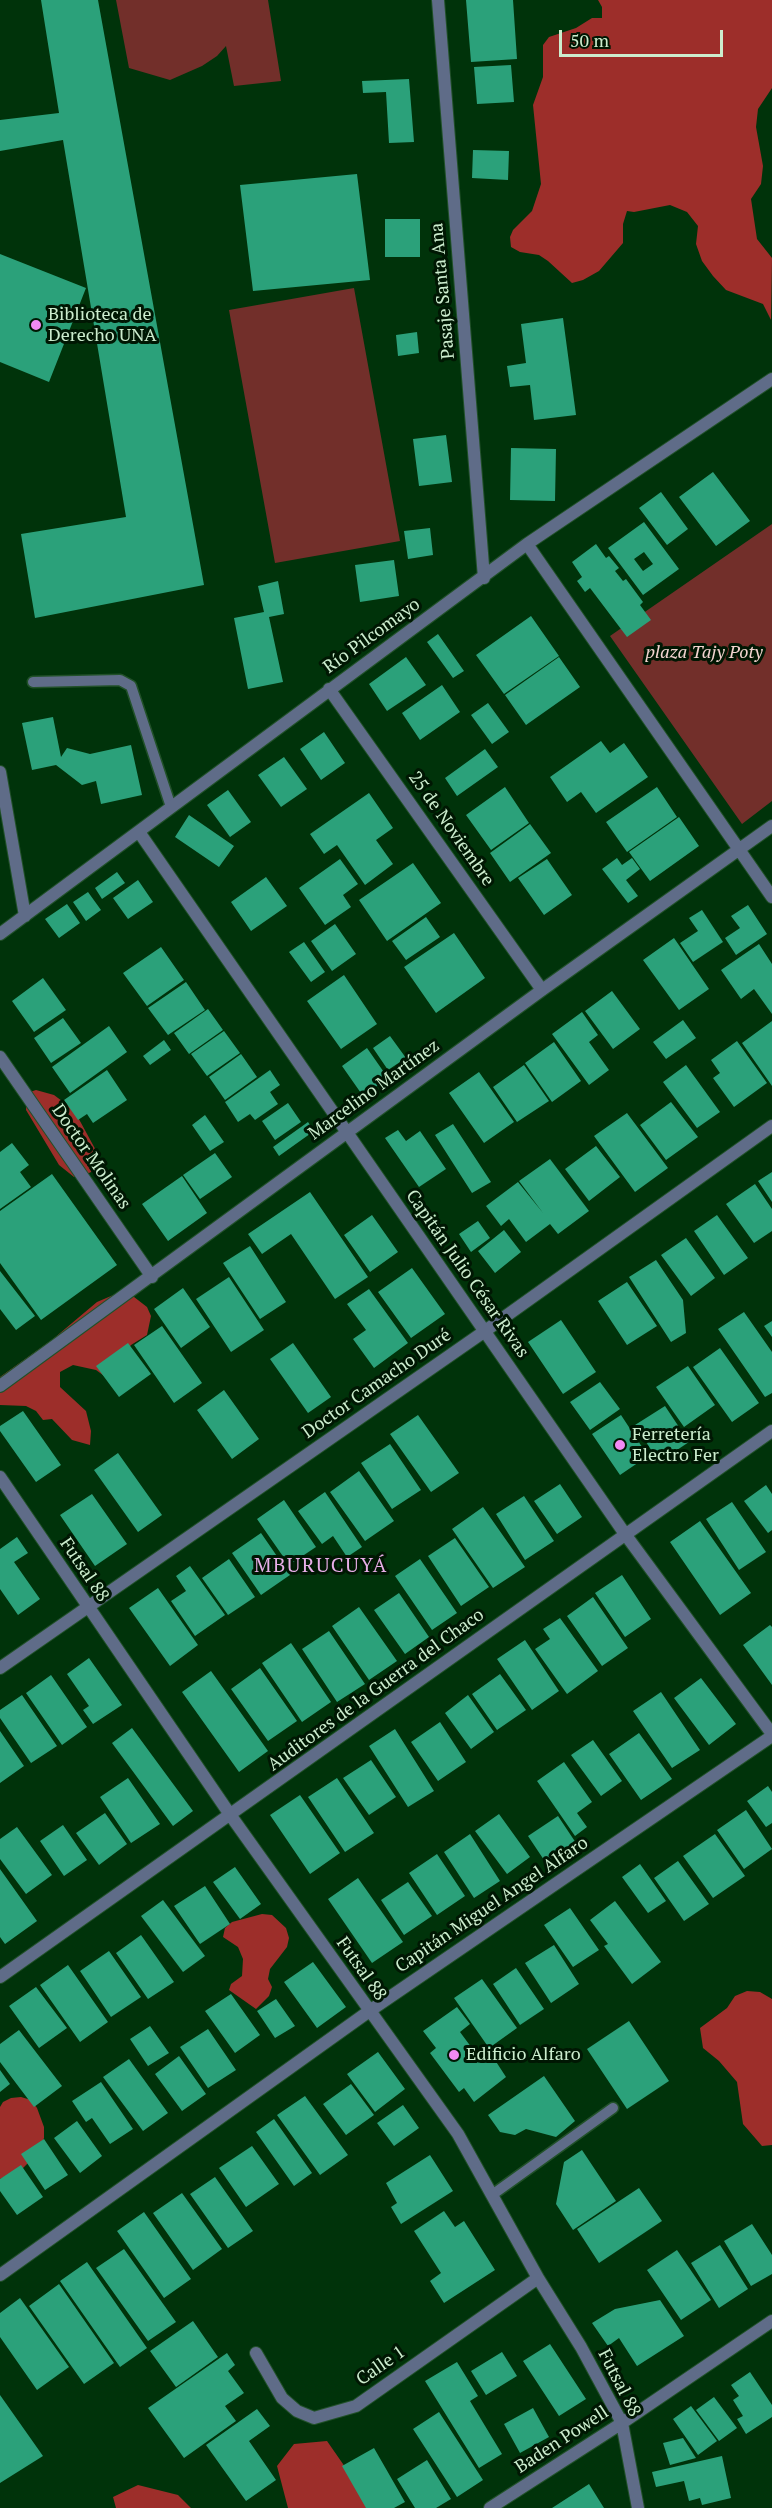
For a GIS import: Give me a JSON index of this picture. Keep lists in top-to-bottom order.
{
  "streets": {
    "street": [
      "Pasaje Santa Ana",
      "Río Pilcomayo",
      "25 de Noviembre",
      "Marcelino Martínez",
      "Doctor Molinas",
      "Capitán Julio César Rivas",
      "Doctor Camacho Duré",
      "Futsal 88",
      "Auditores de la Guerra del Chaco",
      "Capitán Miguel Angel Alfaro",
      "Calle 1",
      "Baden Powell"
    ]
  },
  "crossings": [
    ["Pasaje Santa Ana", "Río Pilcomayo"],
    ["Río Pilcomayo", "25 de Noviembre"],
    ["Río Pilcomayo", "Capitán Julio César Rivas"],
    ["25 de Noviembre", "Marcelino Martínez"],
    ["Marcelino Martínez", "Doctor Molinas"],
    ["Marcelino Martínez", "Capitán Julio César Rivas"],
    ["Capitán Julio César Rivas", "Doctor Camacho Duré"],
    ["Capitán Julio César Rivas", "Auditores de la Guerra del Chaco"],
    ["Capitán Julio César Rivas", "Capitán Miguel Angel Alfaro"],
    ["Doctor Camacho Duré", "Futsal 88"],
    ["Futsal 88", "Auditores de la Guerra del Chaco"],
    ["Futsal 88", "Capitán Miguel Angel Alfaro"],
    ["Futsal 88", "Calle 1"],
    ["Futsal 88", "Baden Powell"]
  ],
  "districts": ["MBURUCUYÁ"],
  "parks": ["plaza Tajy Poty"],
  "places": ["Biblioteca de Derecho UNA", "Ferretería Electro Fer", "Edificio Alfaro"],
  "scale_bar": "50 m"
}
